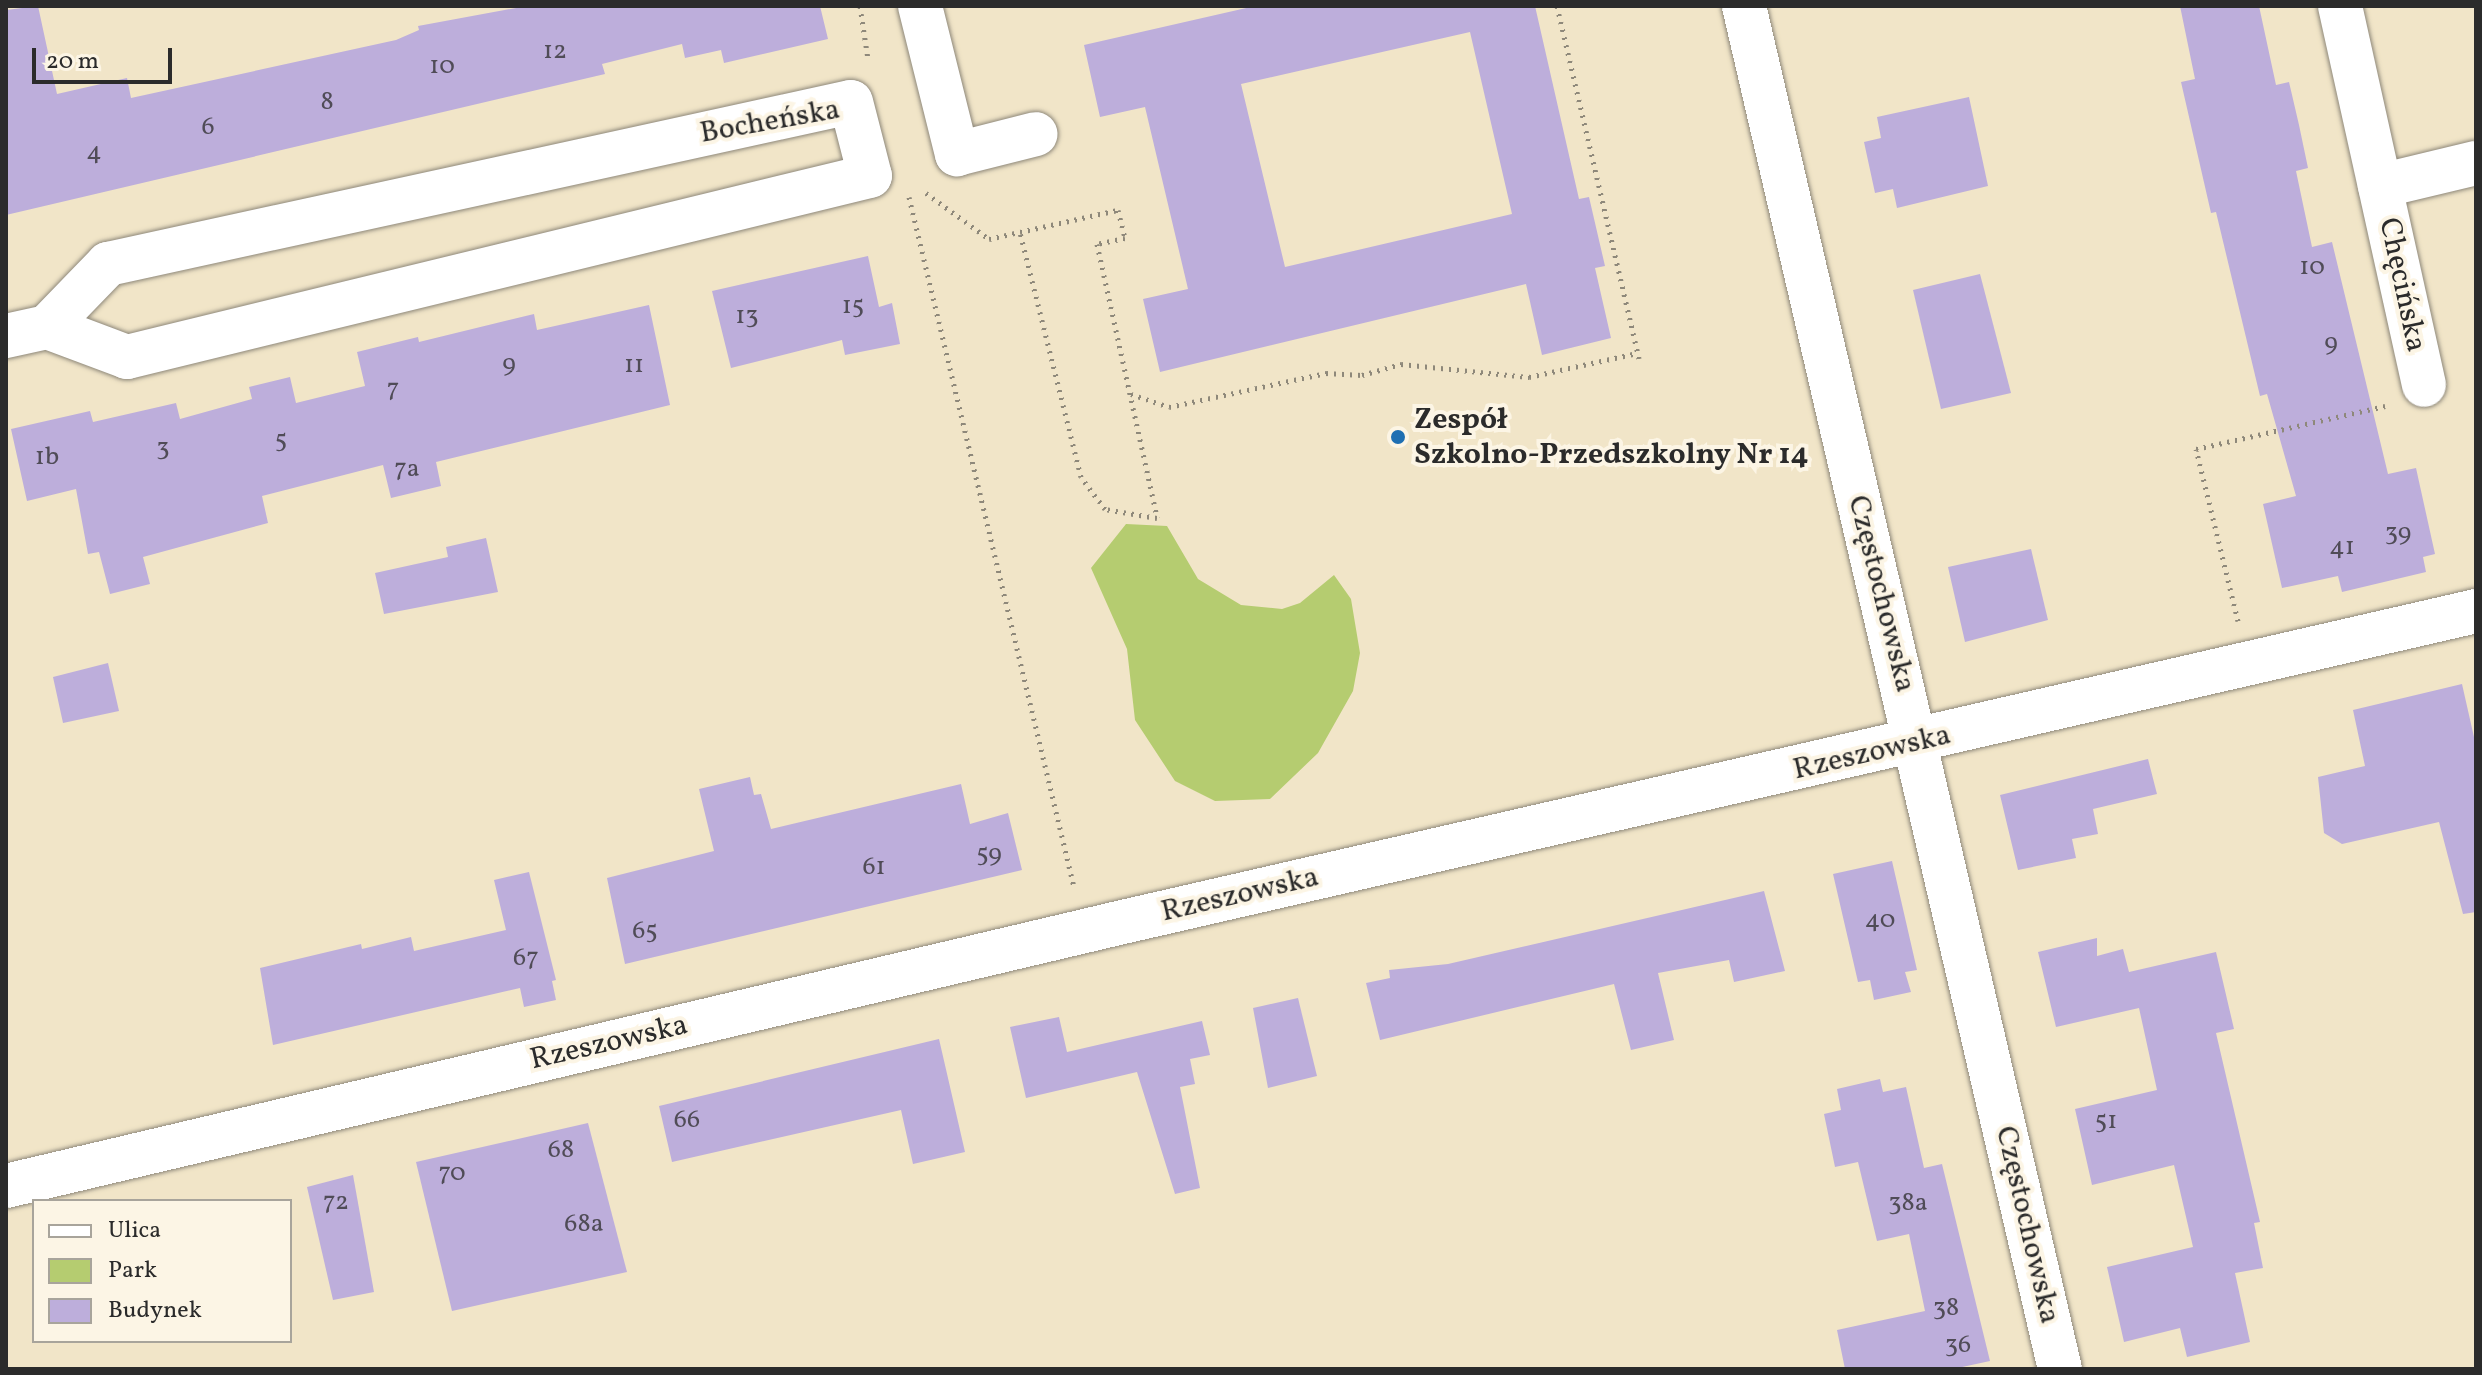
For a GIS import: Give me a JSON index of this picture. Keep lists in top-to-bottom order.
{
  "streets": {
    "street": [
      "Bocheńska",
      "Chęcińska",
      "Częstochowska",
      "Rzeszowska"
    ]
  },
  "crossings": [
    ["Częstochowska", "Rzeszowska"]
  ],
  "places": ["Zespół Szkolno-Przedszkolny Nr 14"],
  "house_numbers": [
    "12",
    "10",
    "8",
    "6",
    "4",
    "10",
    "15",
    "13",
    "9",
    "9",
    "11",
    "7",
    "5",
    "3",
    "1b",
    "7a",
    "39",
    "41",
    "59",
    "61",
    "40",
    "65",
    "67",
    "66",
    "51",
    "68",
    "70",
    "72",
    "38a",
    "68a",
    "38",
    "36"
  ],
  "legend": ["Ulica", "Park", "Budynek"],
  "scale_bar": "20 m"
}
